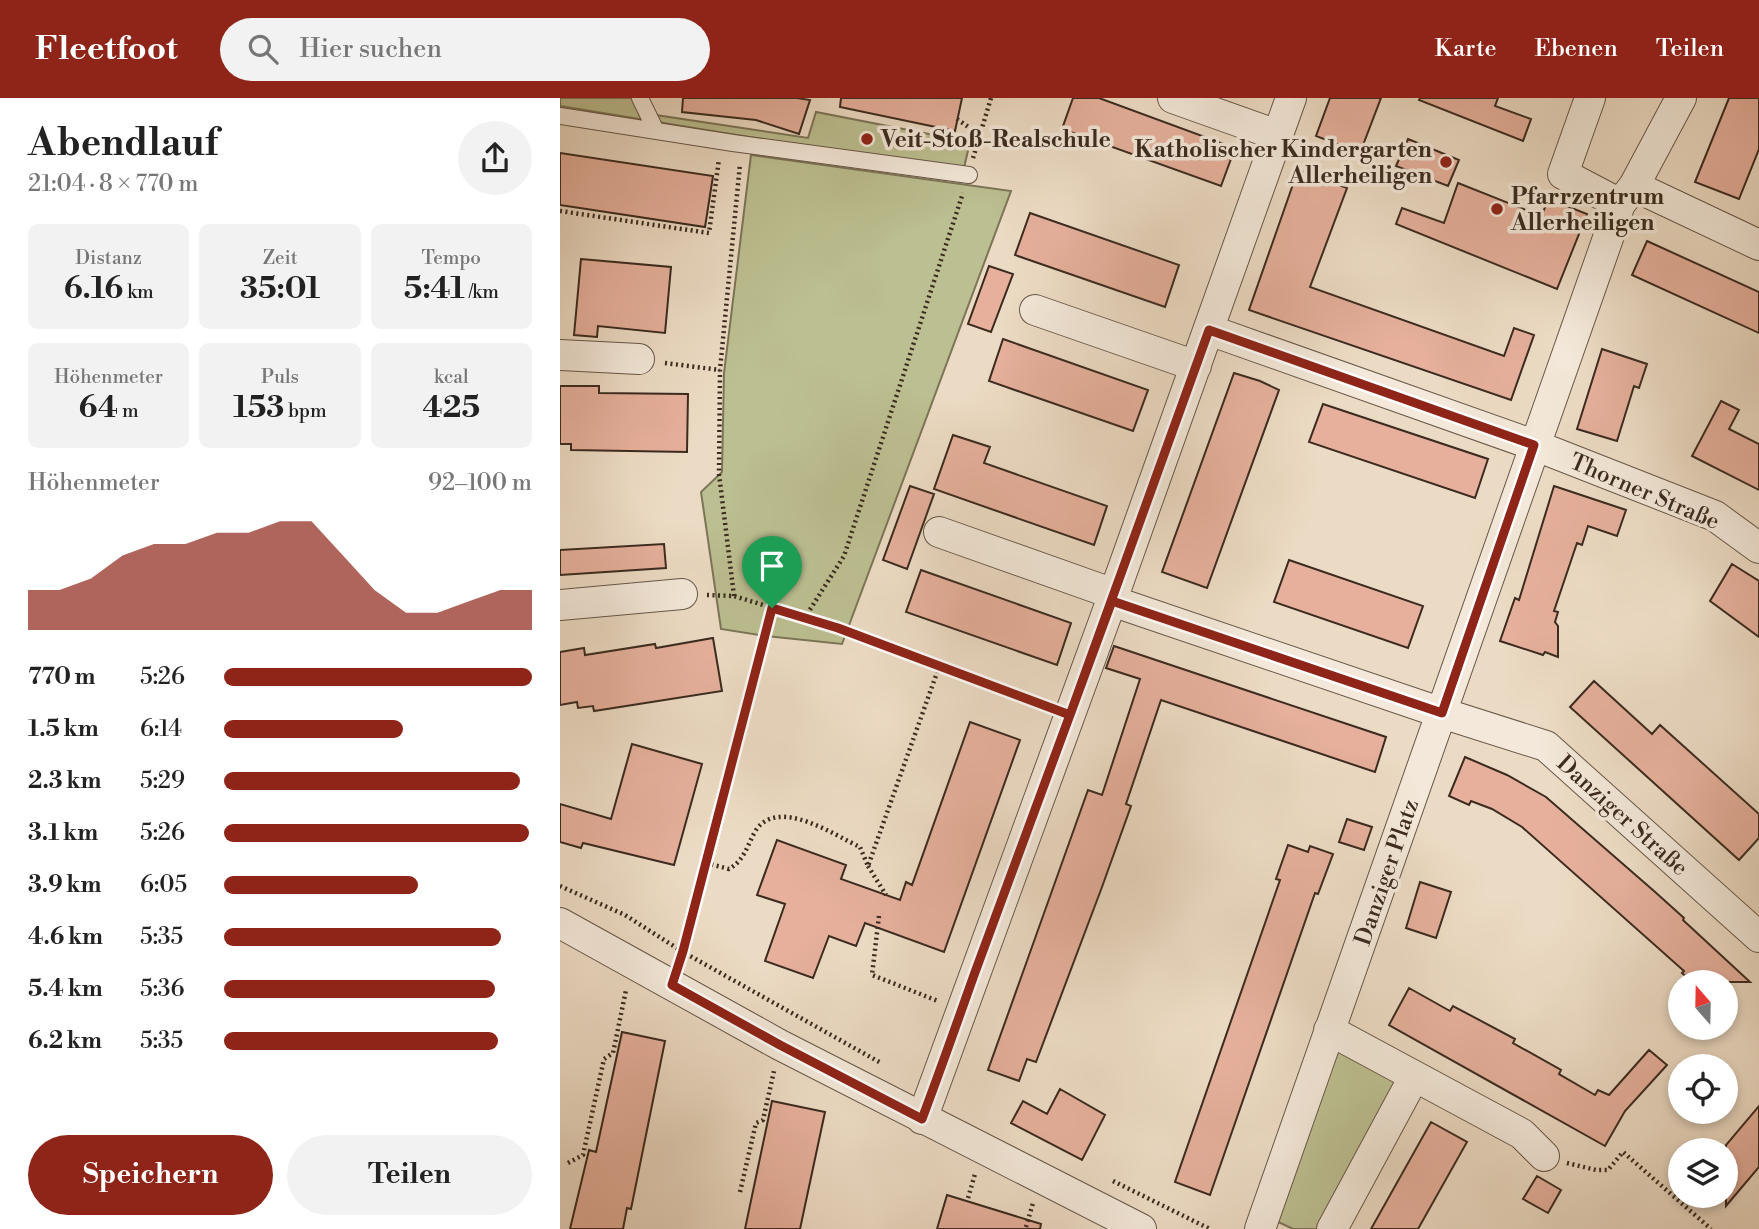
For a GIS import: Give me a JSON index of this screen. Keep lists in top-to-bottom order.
{
  "streets": {
    "street": ["Thorner Straße", "Danziger Straße", "Danziger Platz"]
  },
  "crossings": [
    ["Thorner Straße", "Danziger Platz"],
    ["Danziger Straße", "Danziger Platz"]
  ],
  "places": ["Veit-Stoß-Realschule", "Katholischer Kindergarten Allerheiligen", "Pfarrzentrum Allerheiligen"],
  "north": "top",
  "page": {
    "header": "Fleetfoot",
    "search": "Hier suchen",
    "nav": ["Karte", "Ebenen", "Teilen"],
    "heading": ["Abendlauf", "21:04 · 8 × 770 m"],
    "stats": [
      ["Distanz", "6.16 km"],
      ["Zeit", "35:01"],
      ["Tempo", "5:41 /km"],
      ["Höhenmeter", "64 m"],
      ["Puls", "153 bpm"],
      ["kcal", "425"]
    ],
    "chart": ["Höhenmeter", "92–100 m"],
    "list": [
      {
        "name": "770 m",
        "note": "5:26"
      },
      {
        "name": "1.5 km",
        "note": "6:14"
      },
      {
        "name": "2.3 km",
        "note": "5:29"
      },
      {
        "name": "3.1 km",
        "note": "5:26"
      },
      {
        "name": "3.9 km",
        "note": "6:05"
      },
      {
        "name": "4.6 km",
        "note": "5:35"
      },
      {
        "name": "5.4 km",
        "note": "5:36"
      },
      {
        "name": "6.2 km",
        "note": "5:35"
      }
    ],
    "buttons": ["Speichern", "Teilen"]
  }
}
